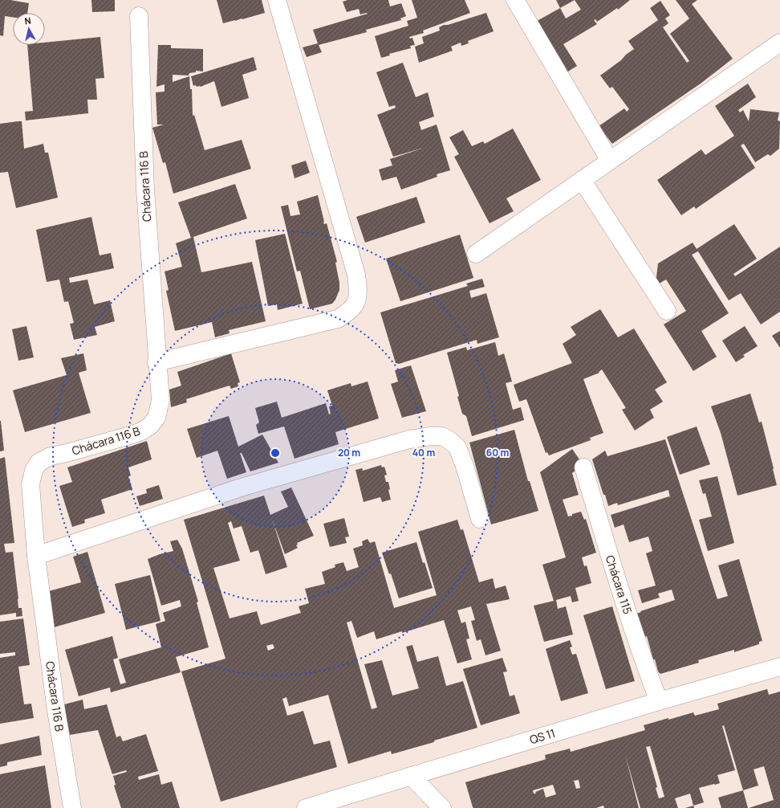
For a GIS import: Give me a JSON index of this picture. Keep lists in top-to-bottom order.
{
  "streets": {
    "street": ["Chácara 116 B", "Chácara 115", "QS 11"]
  },
  "crossings": [
    ["Chácara 115", "QS 11"]
  ],
  "north": "top",
  "rings": ["20 m", "40 m", "60 m"]
}
